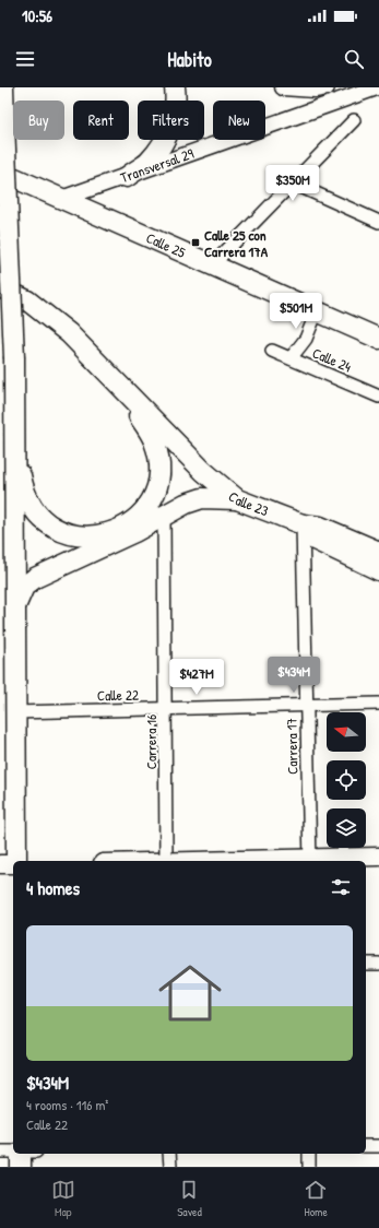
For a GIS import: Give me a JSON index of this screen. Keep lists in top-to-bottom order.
{
  "streets": {
    "main road": ["Calle 25", "Calle 23"],
    "street": [
      "Transversal 29",
      "Calle 24",
      "Calle 22",
      "Carrera 16",
      "Carrera 17"
    ]
  },
  "crossings": [
    ["Transversal 29", "Calle 25"],
    ["Calle 23", "Carrera 17"],
    ["Calle 22", "Carrera 16"],
    ["Calle 22", "Carrera 17"]
  ],
  "places": {
    "transit": ["Calle 25 con Carrera 17A"]
  },
  "north": "left",
  "page": {
    "status": "10:56",
    "header": "Habito",
    "chip": [
      "Buy",
      "Rent",
      "Filters",
      "New"
    ],
    "price": [
      "$350M",
      "$501M",
      "$434M",
      "$427M"
    ],
    "heading": "4 homes",
    "list": [
      {
        "name": "$434M",
        "note": "4 rooms · 116 m² · Calle 22"
      }
    ],
    "tabs": ["Map", "Saved", "Home"]
  }
}
